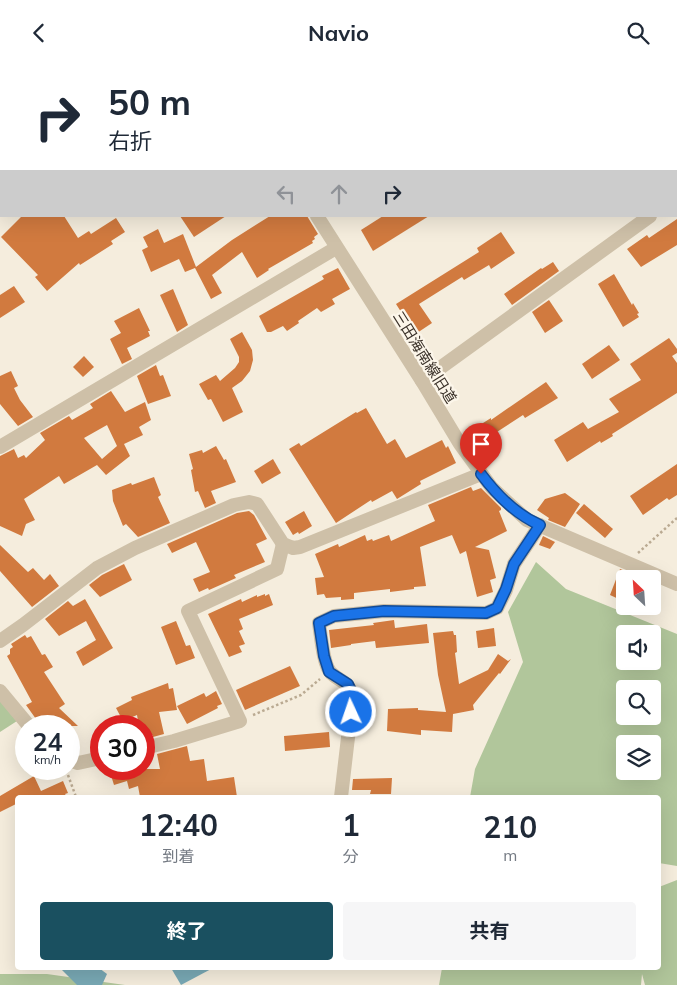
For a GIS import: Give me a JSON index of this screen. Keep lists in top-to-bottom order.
{
  "streets": {
    "street": ["三田海南線旧道"]
  },
  "north": "top left",
  "page": {
    "header": "Navio",
    "turn": ["50 m", "右折"],
    "speed": "24 km/h",
    "limit": "30",
    "eta": [
      "12:40",
      "到着",
      "1",
      "分",
      "210",
      "m"
    ],
    "buttons": ["終了", "共有"]
  }
}
